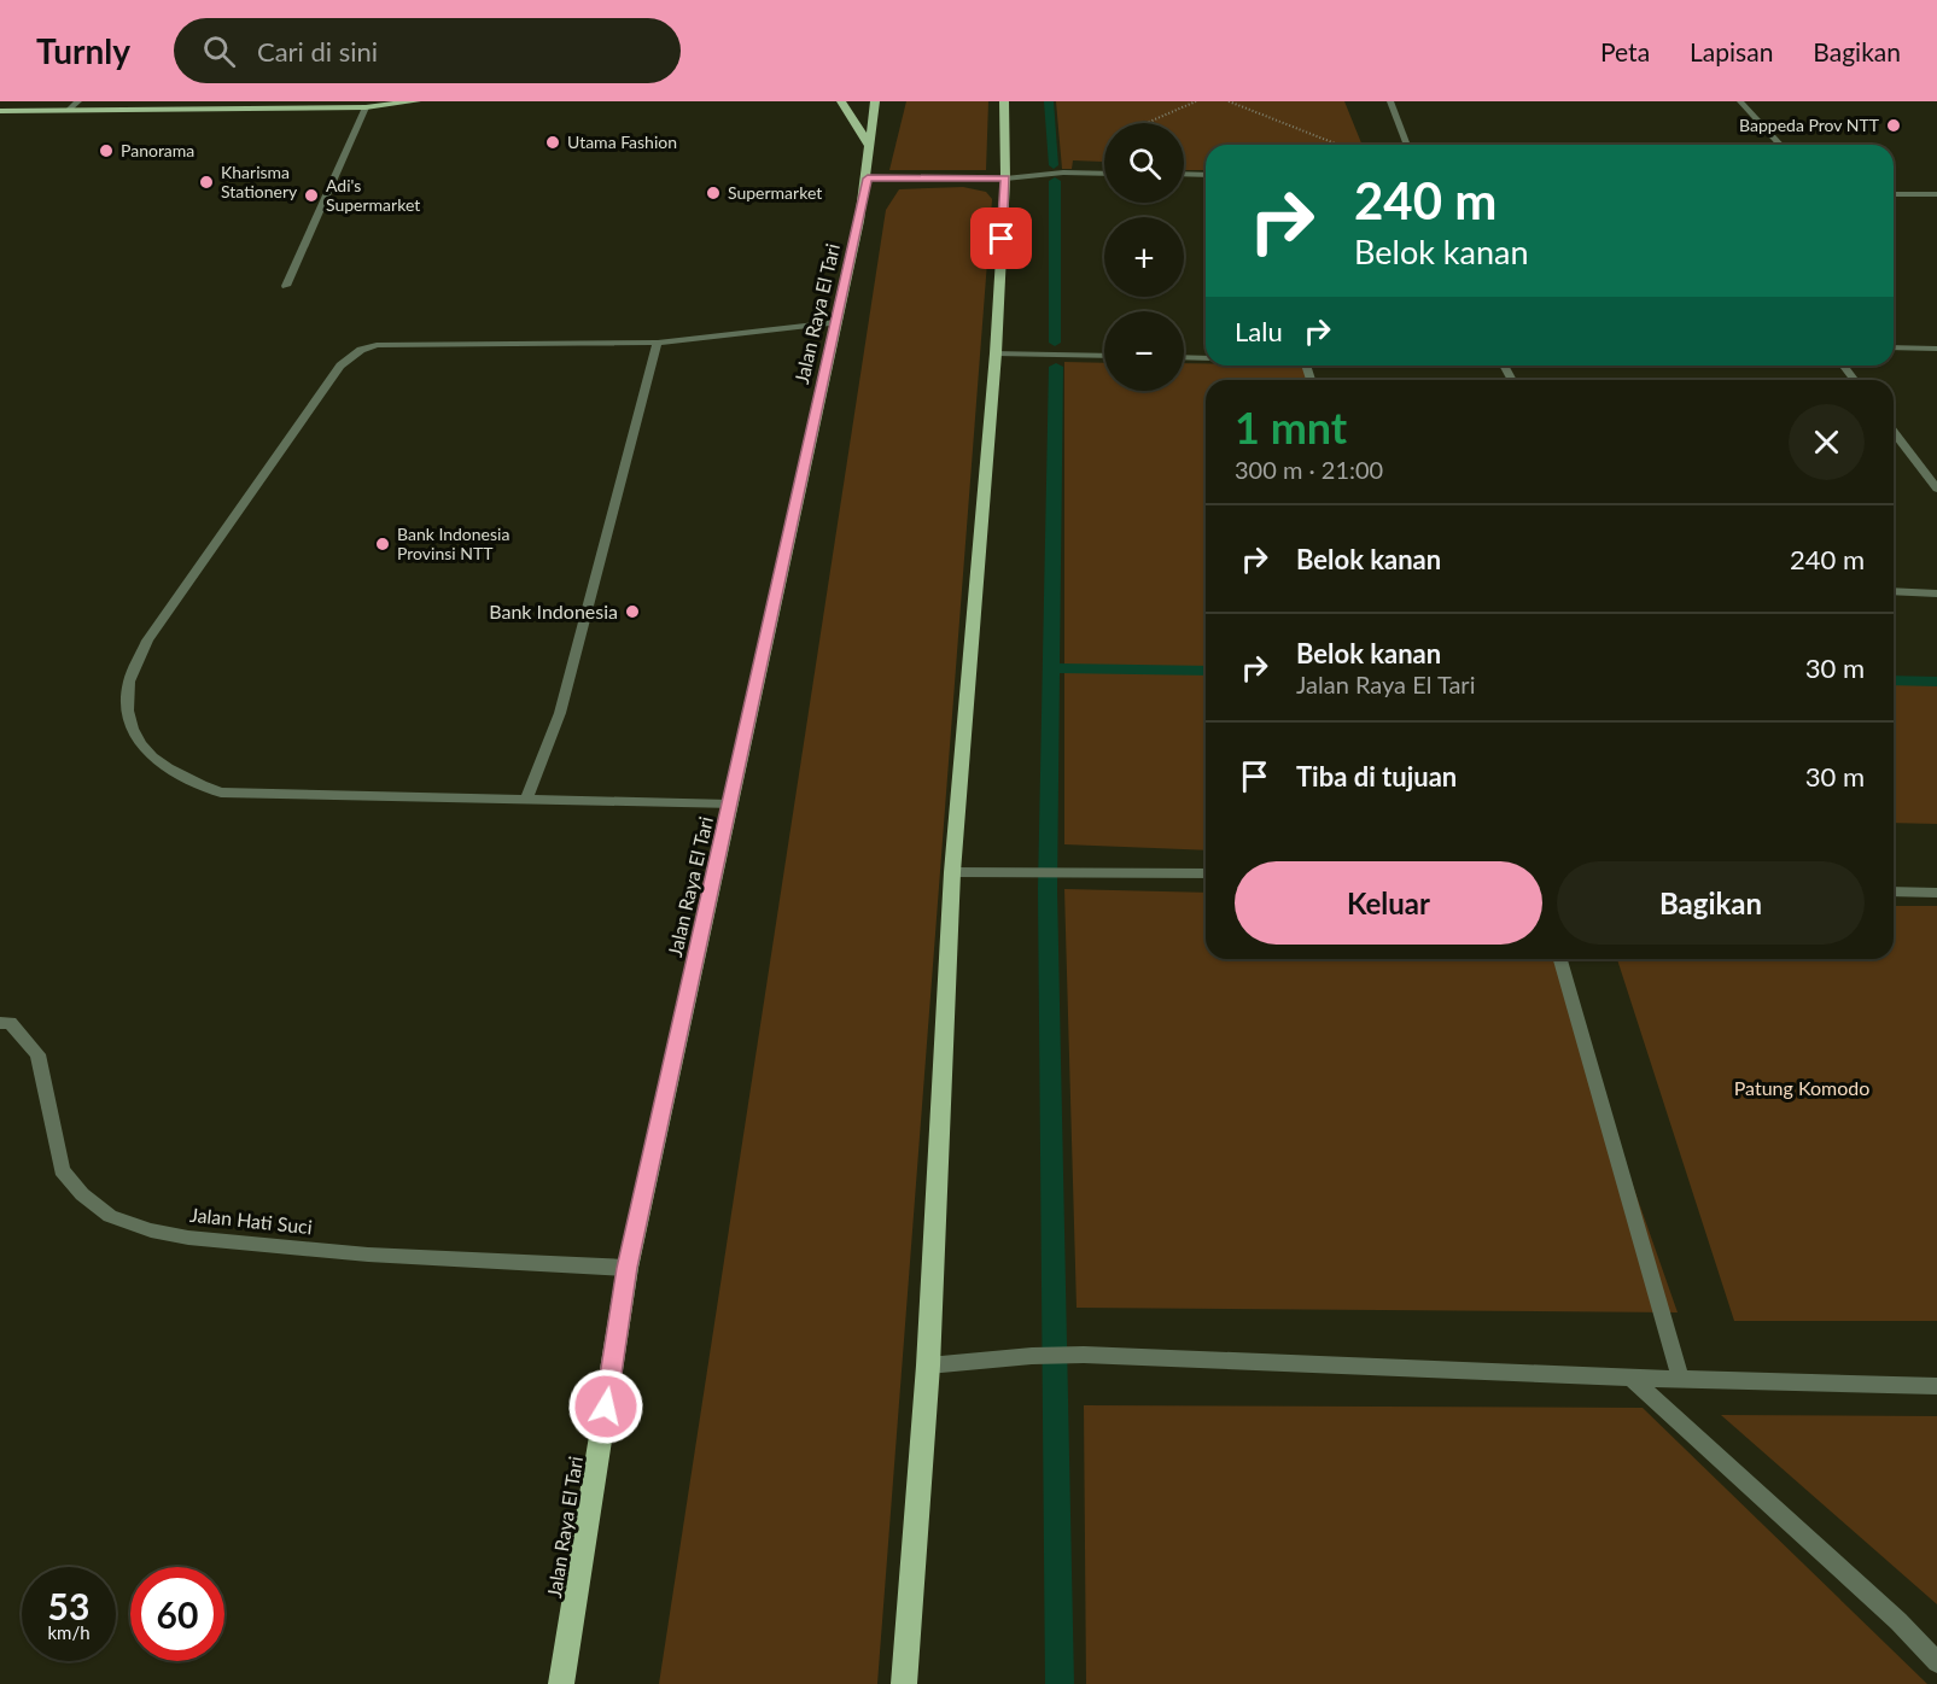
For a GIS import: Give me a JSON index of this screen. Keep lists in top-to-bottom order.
{
  "streets": {
    "main road": ["Jalan Raya El Tari"],
    "street": ["Jalan Hati Suci"]
  },
  "crossings": [
    ["Jalan Raya El Tari", "Jalan Hati Suci"]
  ],
  "parks": ["Patung Komodo"],
  "places": [
    "Bappeda Prov NTT",
    "Utama Fashion",
    "Panorama",
    "Kharisma Stationery",
    "Supermarket",
    "Adi's Supermarket",
    "Bank Indonesia Provinsi NTT",
    "Bank Indonesia"
  ],
  "page": {
    "header": "Turnly",
    "search": "Cari di sini",
    "nav": ["Peta", "Lapisan", "Bagikan"],
    "map_buttons": ["+", "−"],
    "turn": ["240 m", "Belok kanan"],
    "then": "Lalu",
    "heading": ["1 mnt", "300 m · 21:00"],
    "list": [
      {
        "name": "Belok kanan",
        "value": "240 m"
      },
      {
        "name": "Belok kanan",
        "note": "Jalan Raya El Tari",
        "value": "30 m"
      },
      {
        "name": "Tiba di tujuan",
        "value": "30 m"
      }
    ],
    "buttons": ["Keluar", "Bagikan"],
    "speed": "53 km/h",
    "limit": "60"
  }
}
